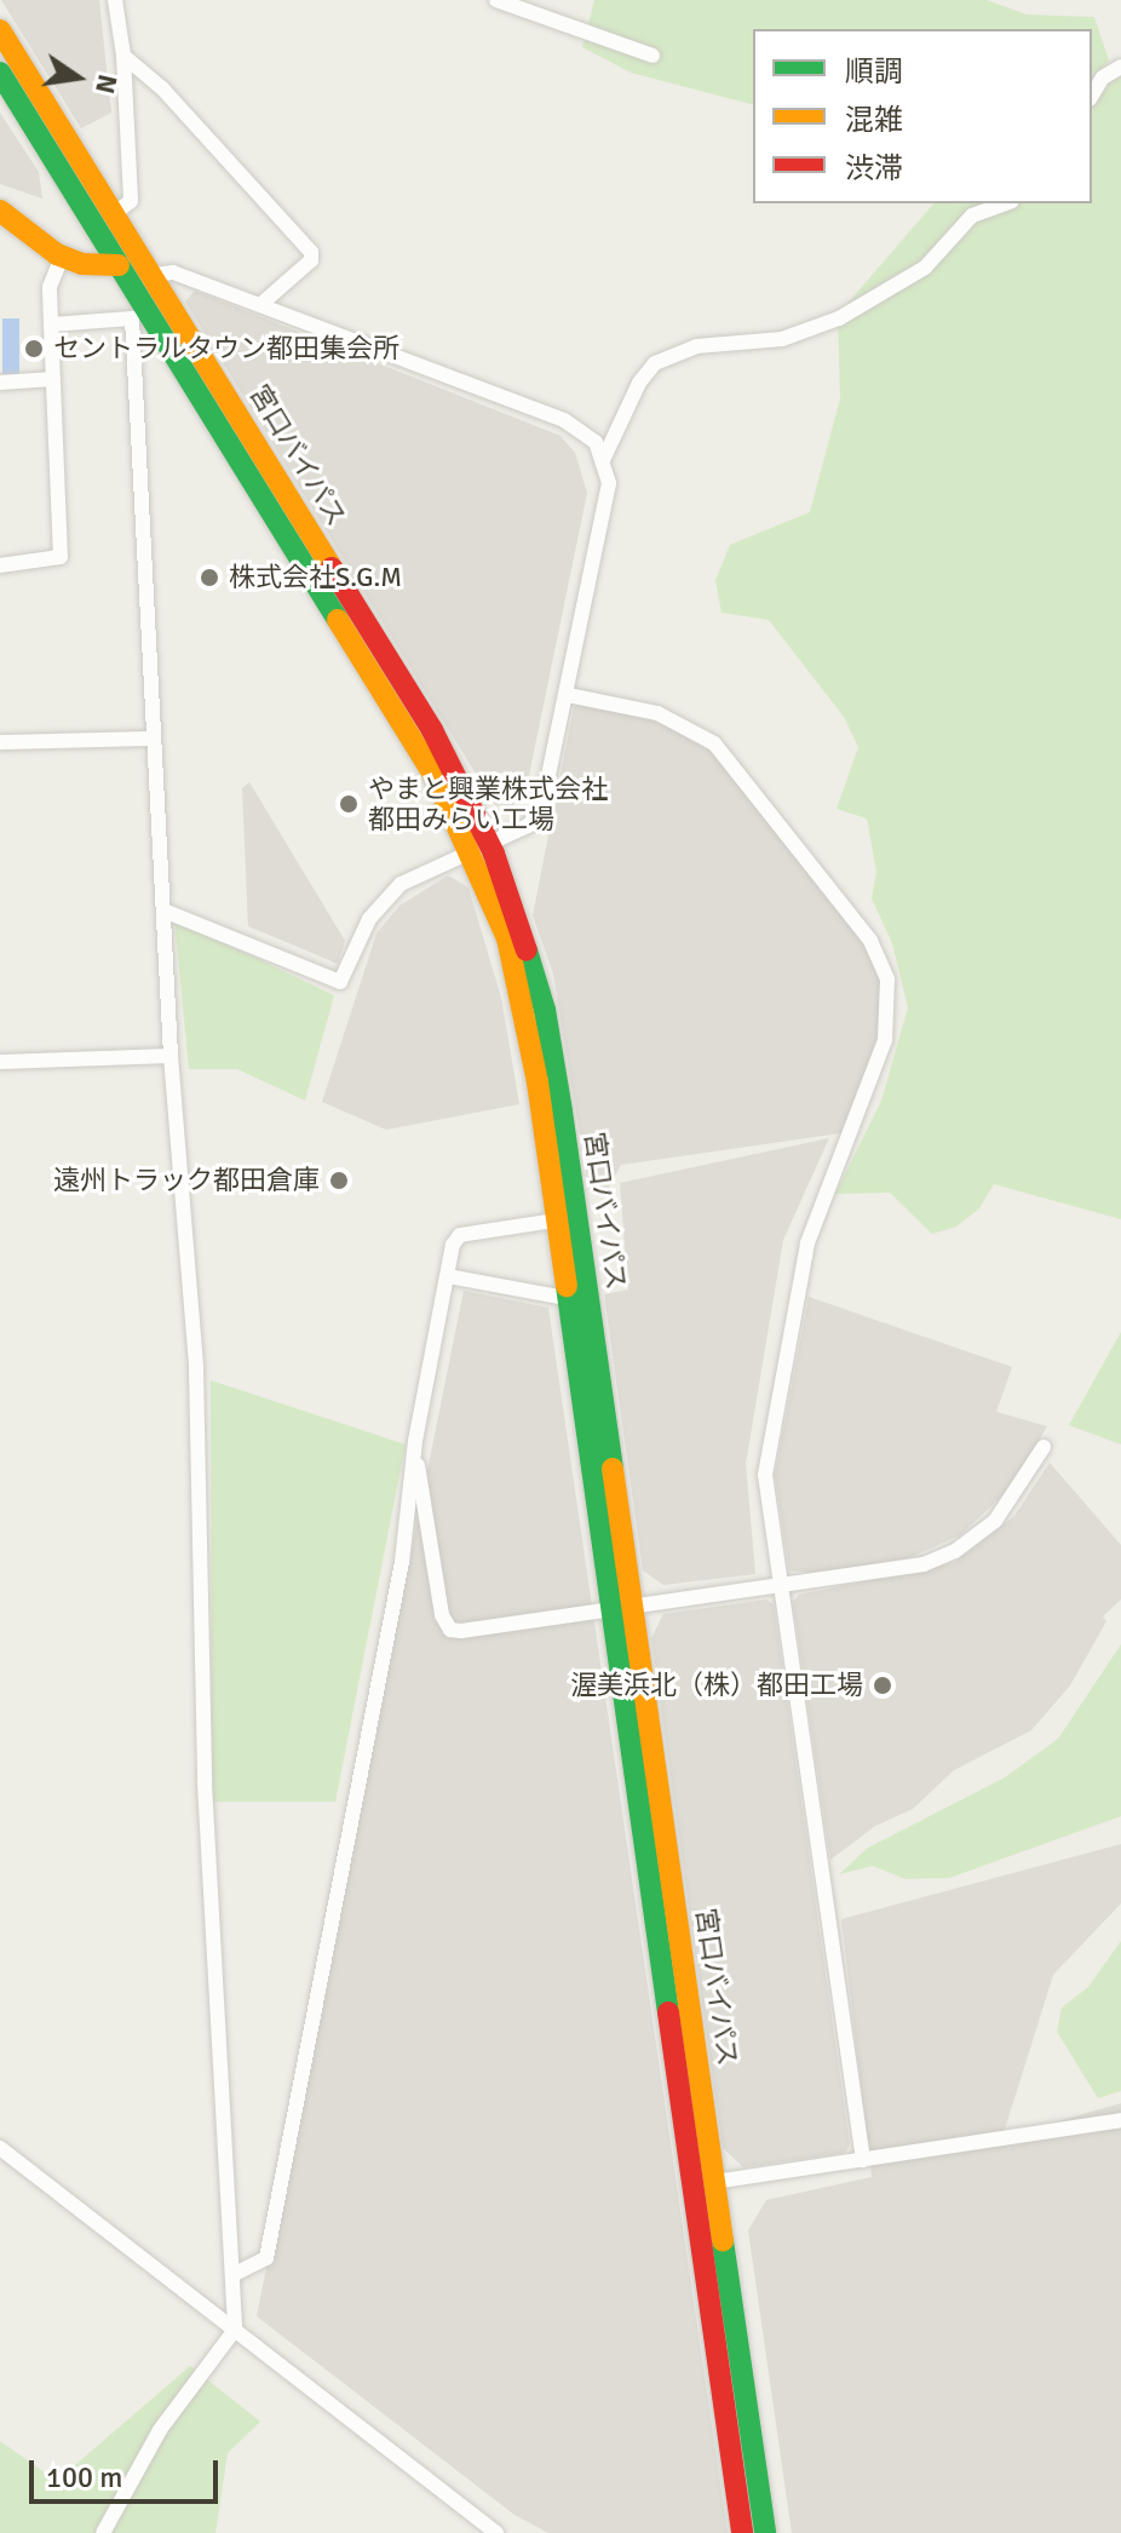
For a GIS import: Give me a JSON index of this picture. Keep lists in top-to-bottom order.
{
  "streets": {
    "main road": ["宮口バイパス"]
  },
  "places": [
    "セントラルタウン都田集会所",
    "株式会社S.G.M",
    "やまと興業株式会社 都田みらい工場",
    "遠州トラック都田倉庫",
    "渥美浜北（株）都田工場"
  ],
  "legend": ["順調", "混雑", "渋滞"],
  "scale_bar": "100 m",
  "north": "right"
}
